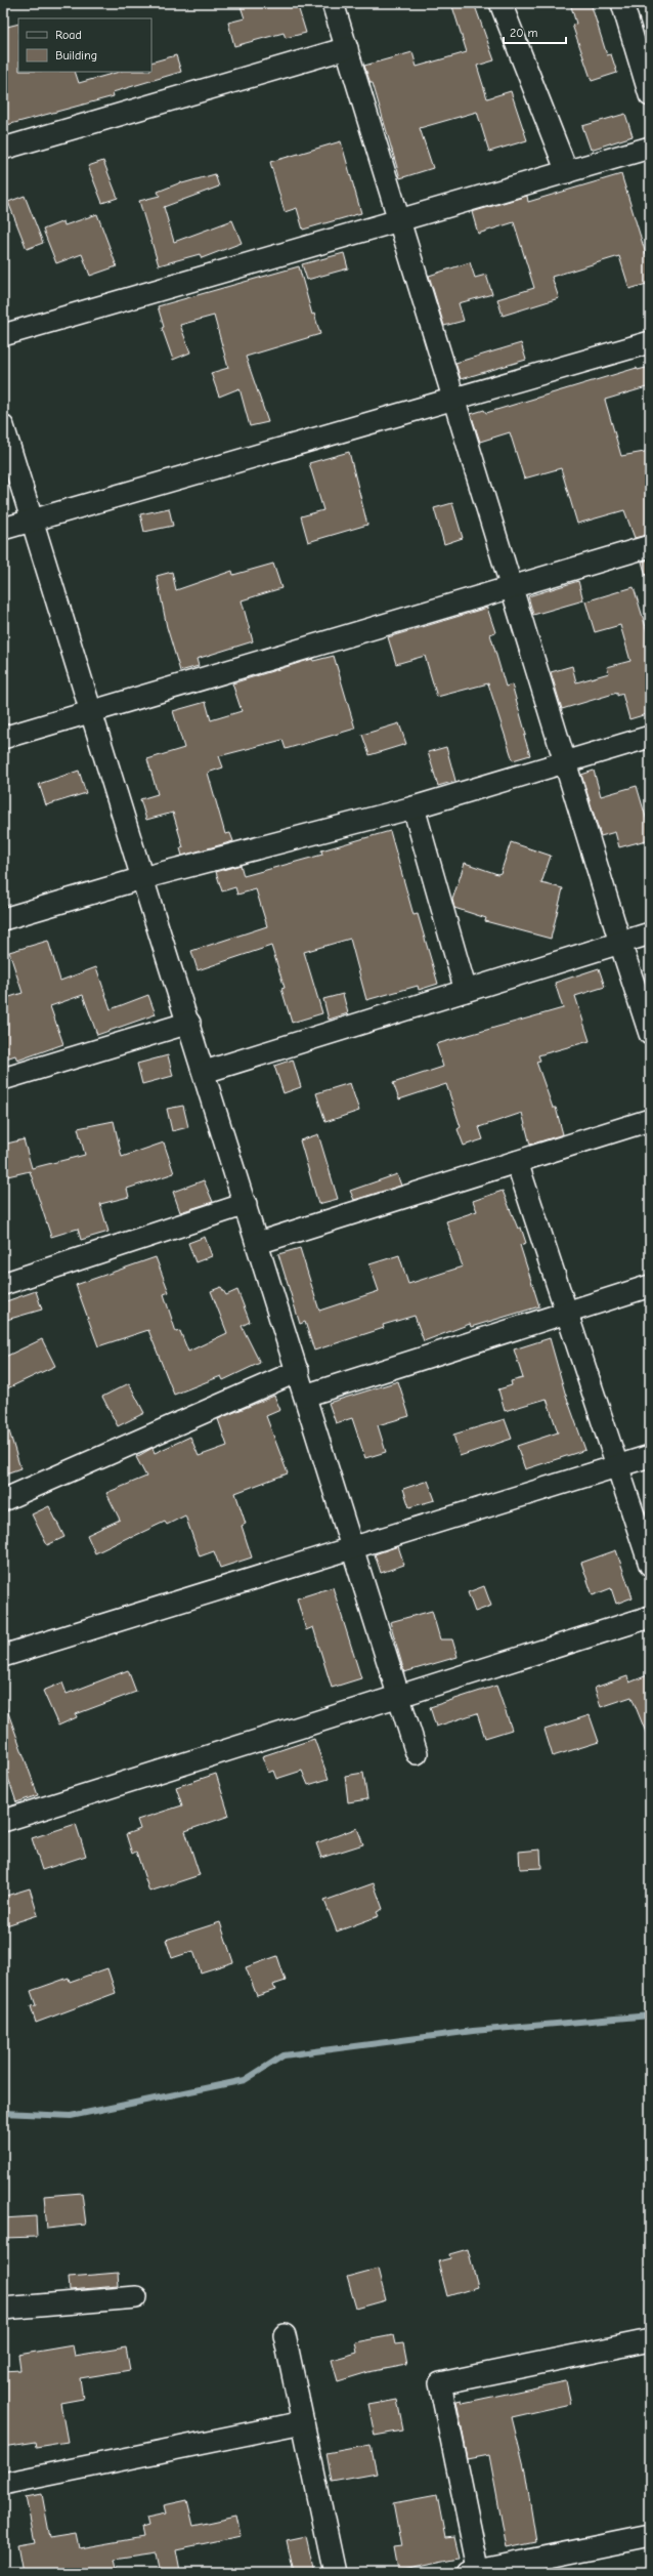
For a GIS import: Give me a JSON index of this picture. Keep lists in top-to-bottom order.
{
  "legend": ["Road", "Building"],
  "scale_bar": "20 m"
}
